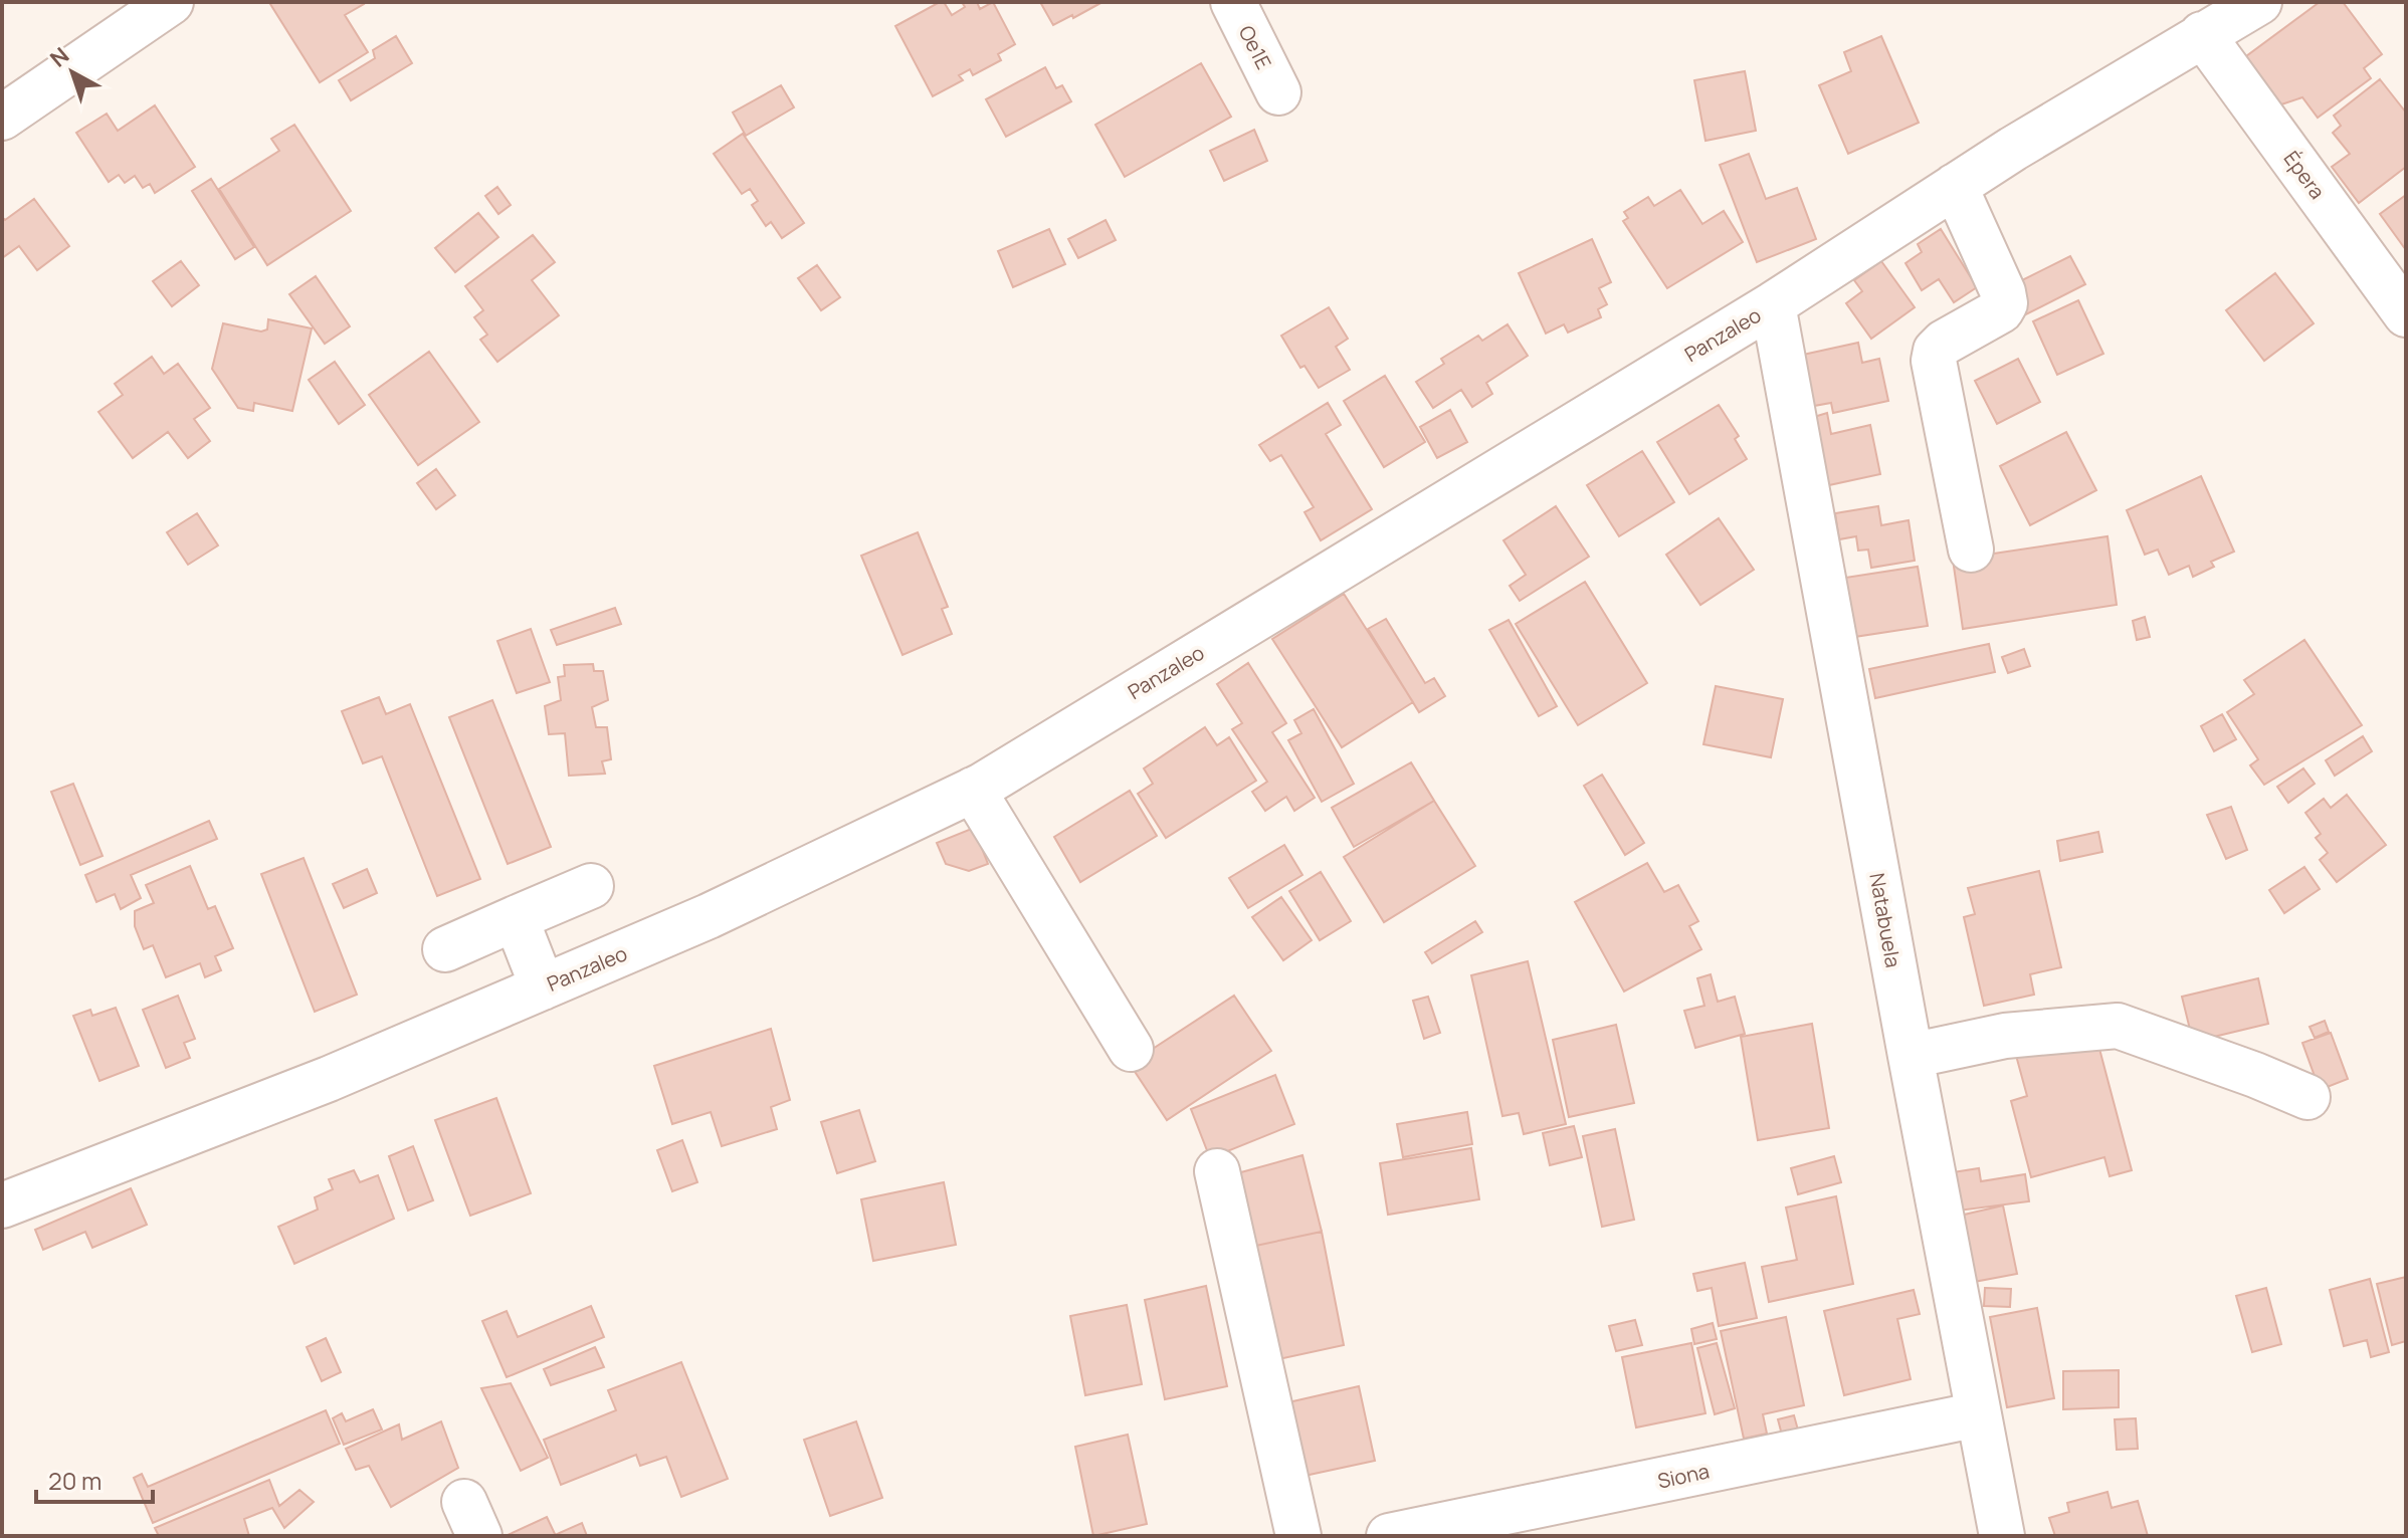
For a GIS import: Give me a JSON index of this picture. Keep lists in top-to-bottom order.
{
  "streets": {
    "street": [
      "Oe1E",
      "Épera",
      "Panzaleo",
      "Natabuela",
      "Siona"
    ]
  },
  "crossings": [
    ["Épera", "Panzaleo"],
    ["Panzaleo", "Natabuela"],
    ["Natabuela", "Siona"]
  ],
  "scale_bar": "20 m",
  "north": "top left"
}
